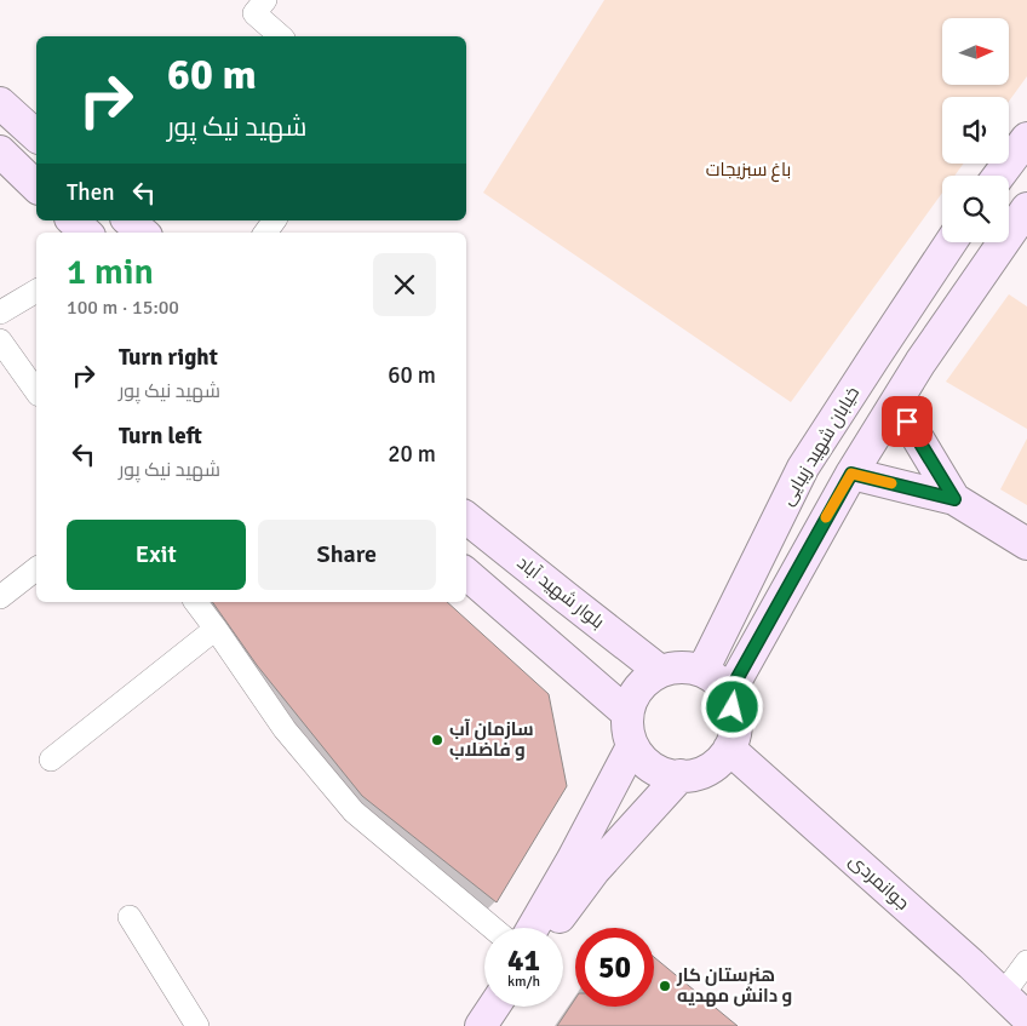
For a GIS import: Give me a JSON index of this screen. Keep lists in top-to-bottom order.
{
  "streets": {
    "main road": ["خیابان شهید زیبایی", "بلوار شهید آباد", "جوانمردی"]
  },
  "crossings": [
    ["خیابان شهید زیبایی", "بلوار شهید آباد"],
    ["خیابان شهید زیبایی", "جوانمردی"],
    ["بلوار شهید آباد", "جوانمردی"]
  ],
  "parks": ["باغ سبزیجات"],
  "places": ["سازمان آب و فاضلاب", "هنرستان کار و دانش مهدیه"],
  "north": "right",
  "page": {
    "turn": ["60 m", "شهید نیک پور"],
    "then": "Then",
    "heading": ["1 min", "100 m · 15:00"],
    "list": [
      {
        "name": "Turn right",
        "note": "شهید نیک پور",
        "value": "60 m"
      },
      {
        "name": "Turn left",
        "note": "شهید نیک پور",
        "value": "20 m"
      }
    ],
    "buttons": ["Exit", "Share"],
    "speed": "41 km/h",
    "limit": "50"
  }
}
